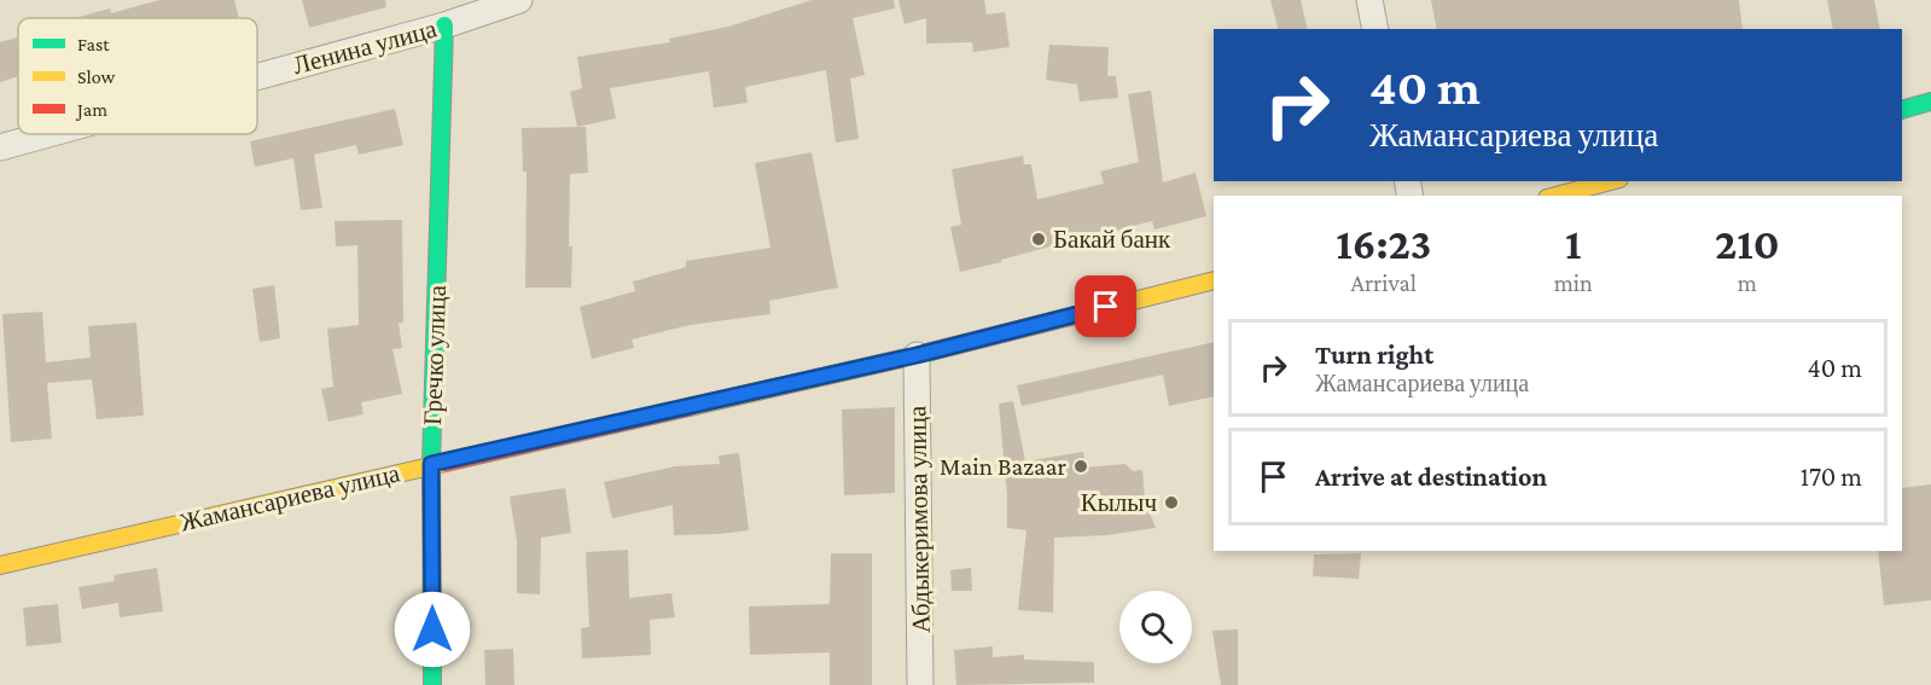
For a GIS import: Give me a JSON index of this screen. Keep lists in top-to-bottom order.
{
  "streets": {
    "main road": ["Гречко улица", "Жамансариева улица"],
    "street": ["Ленина улица", "Абдыкеримова улица"]
  },
  "crossings": [
    ["Ленина улица", "Гречко улица"],
    ["Гречко улица", "Жамансариева улица"],
    ["Жамансариева улица", "Абдыкеримова улица"]
  ],
  "places": ["Бакай банк", "Main Bazaar", "Кылыч"],
  "legend": ["Fast", "Slow", "Jam"],
  "page": {
    "turn": ["40 m", "Жамансариева улица"],
    "eta": [
      "16:23",
      "Arrival",
      "1",
      "min",
      "210",
      "m"
    ],
    "list": [
      {
        "name": "Turn right",
        "note": "Жамансариева улица",
        "value": "40 m"
      },
      {
        "name": "Arrive at destination",
        "value": "170 m"
      }
    ]
  }
}
